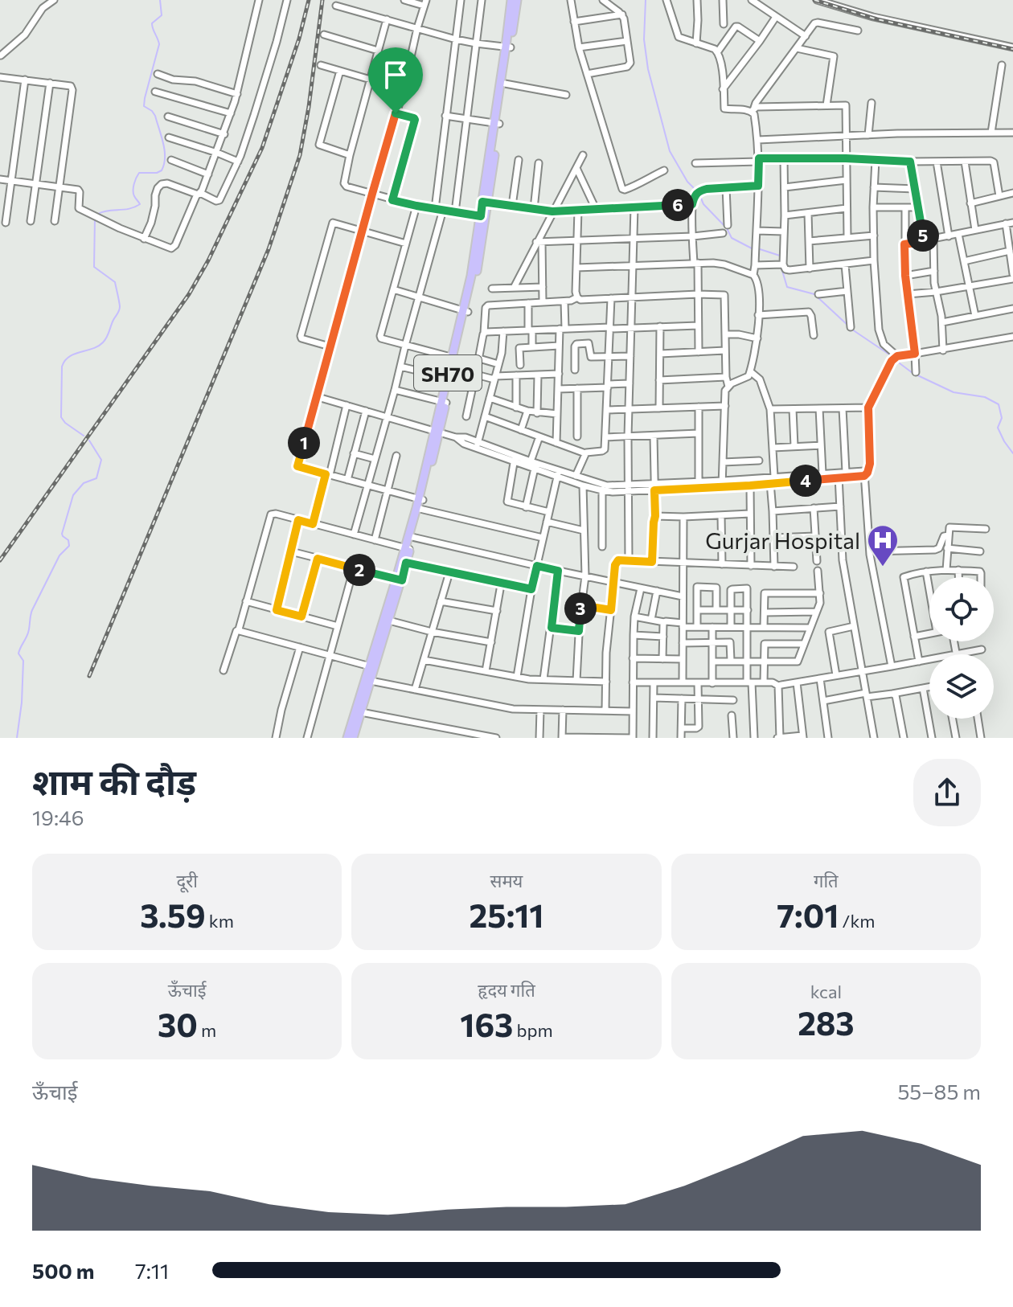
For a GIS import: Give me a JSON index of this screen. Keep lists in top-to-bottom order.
{
  "streets": {
    "main road": ["SH70"]
  },
  "places": {
    "hospital": ["Gurjar Hospital"]
  },
  "page": {
    "pins": [
      "6",
      "5",
      "1",
      "4",
      "2",
      "3"
    ],
    "heading": ["शाम की दौड़", "19:46"],
    "stats": [
      ["दूरी", "3.59 km"],
      ["समय", "25:11"],
      ["गति", "7:01 /km"],
      ["ऊँचाई", "30 m"],
      ["हृदय गति", "163 bpm"],
      ["kcal", "283"]
    ],
    "chart": ["ऊँचाई", "55–85 m"],
    "list": [
      {
        "name": "500 m",
        "note": "7:11"
      }
    ]
  }
}
